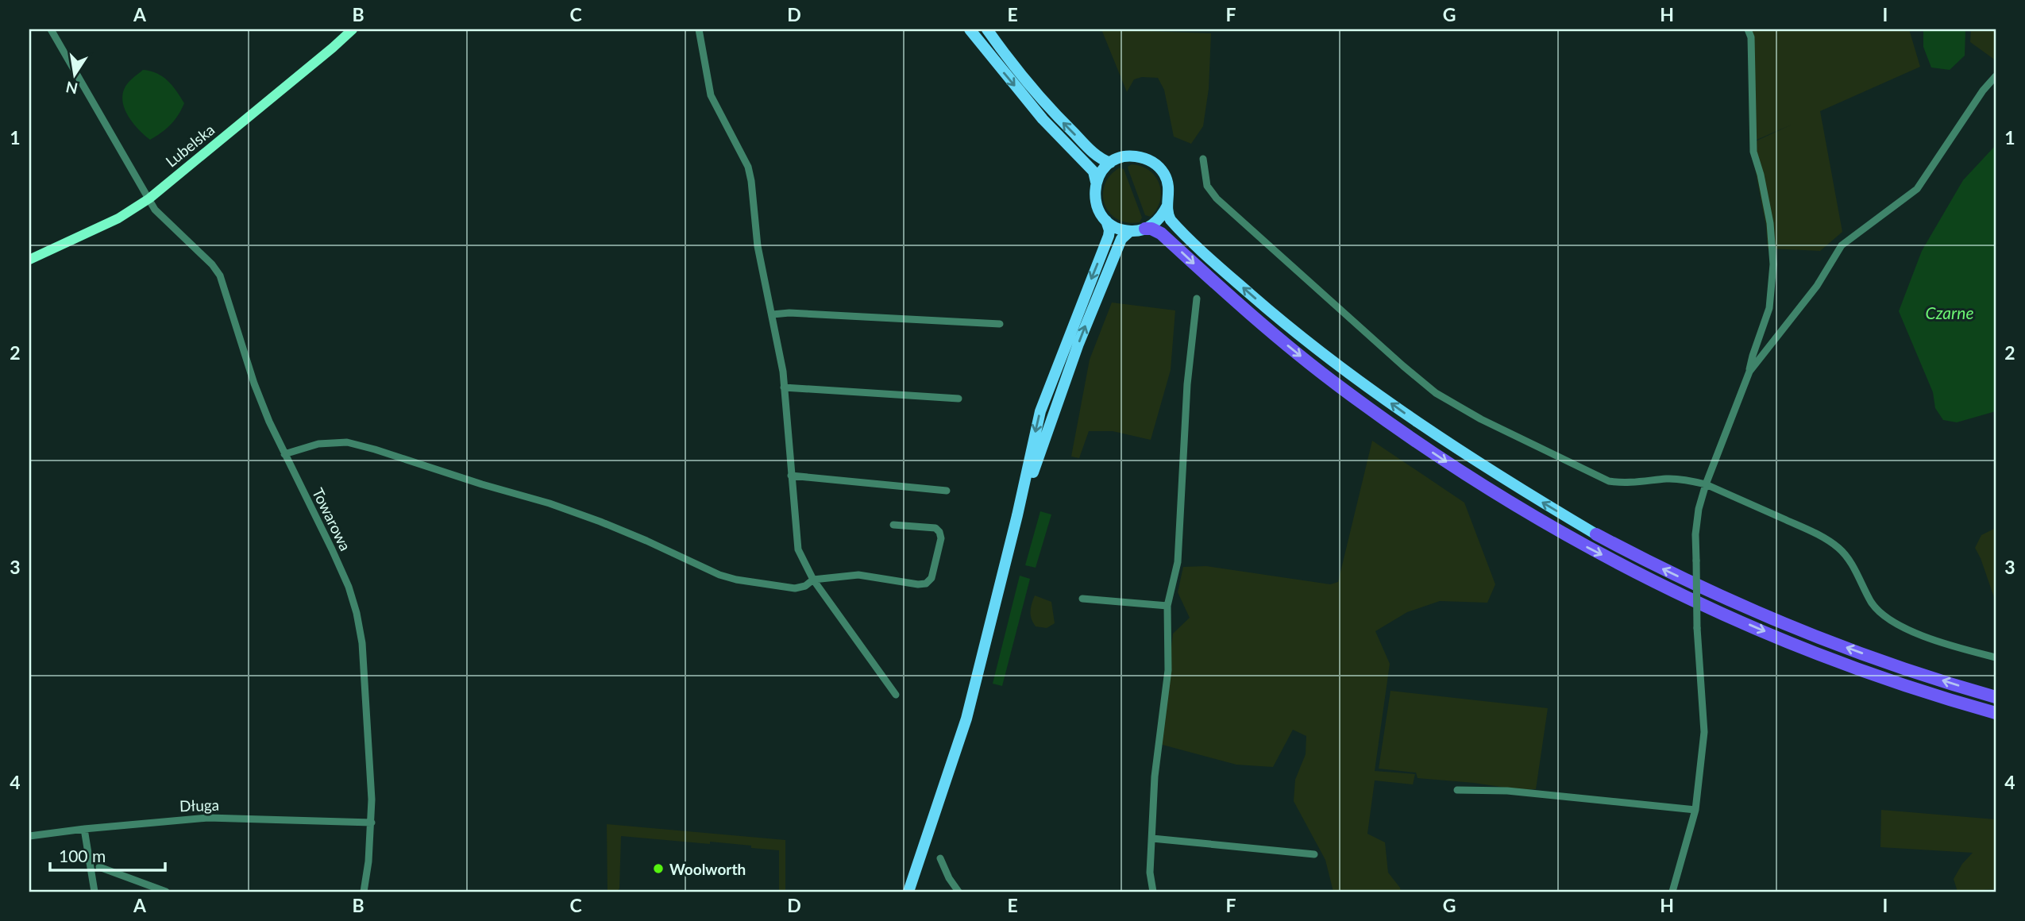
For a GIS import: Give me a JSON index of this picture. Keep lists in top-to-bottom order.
{
  "streets": {
    "street": ["Lubelska", "Towarowa", "Długa"]
  },
  "crossings": [
    ["Lubelska", "Towarowa"],
    ["Towarowa", "Długa"]
  ],
  "water": ["Czarne"],
  "places": ["Woolworth"],
  "scale_bar": "100 m",
  "north": "bottom",
  "grid": {
    "columns": [
      "A",
      "B",
      "C",
      "D",
      "E",
      "F",
      "G",
      "H",
      "I"
    ],
    "rows": [
      "1",
      "2",
      "3",
      "4"
    ]
  }
}
